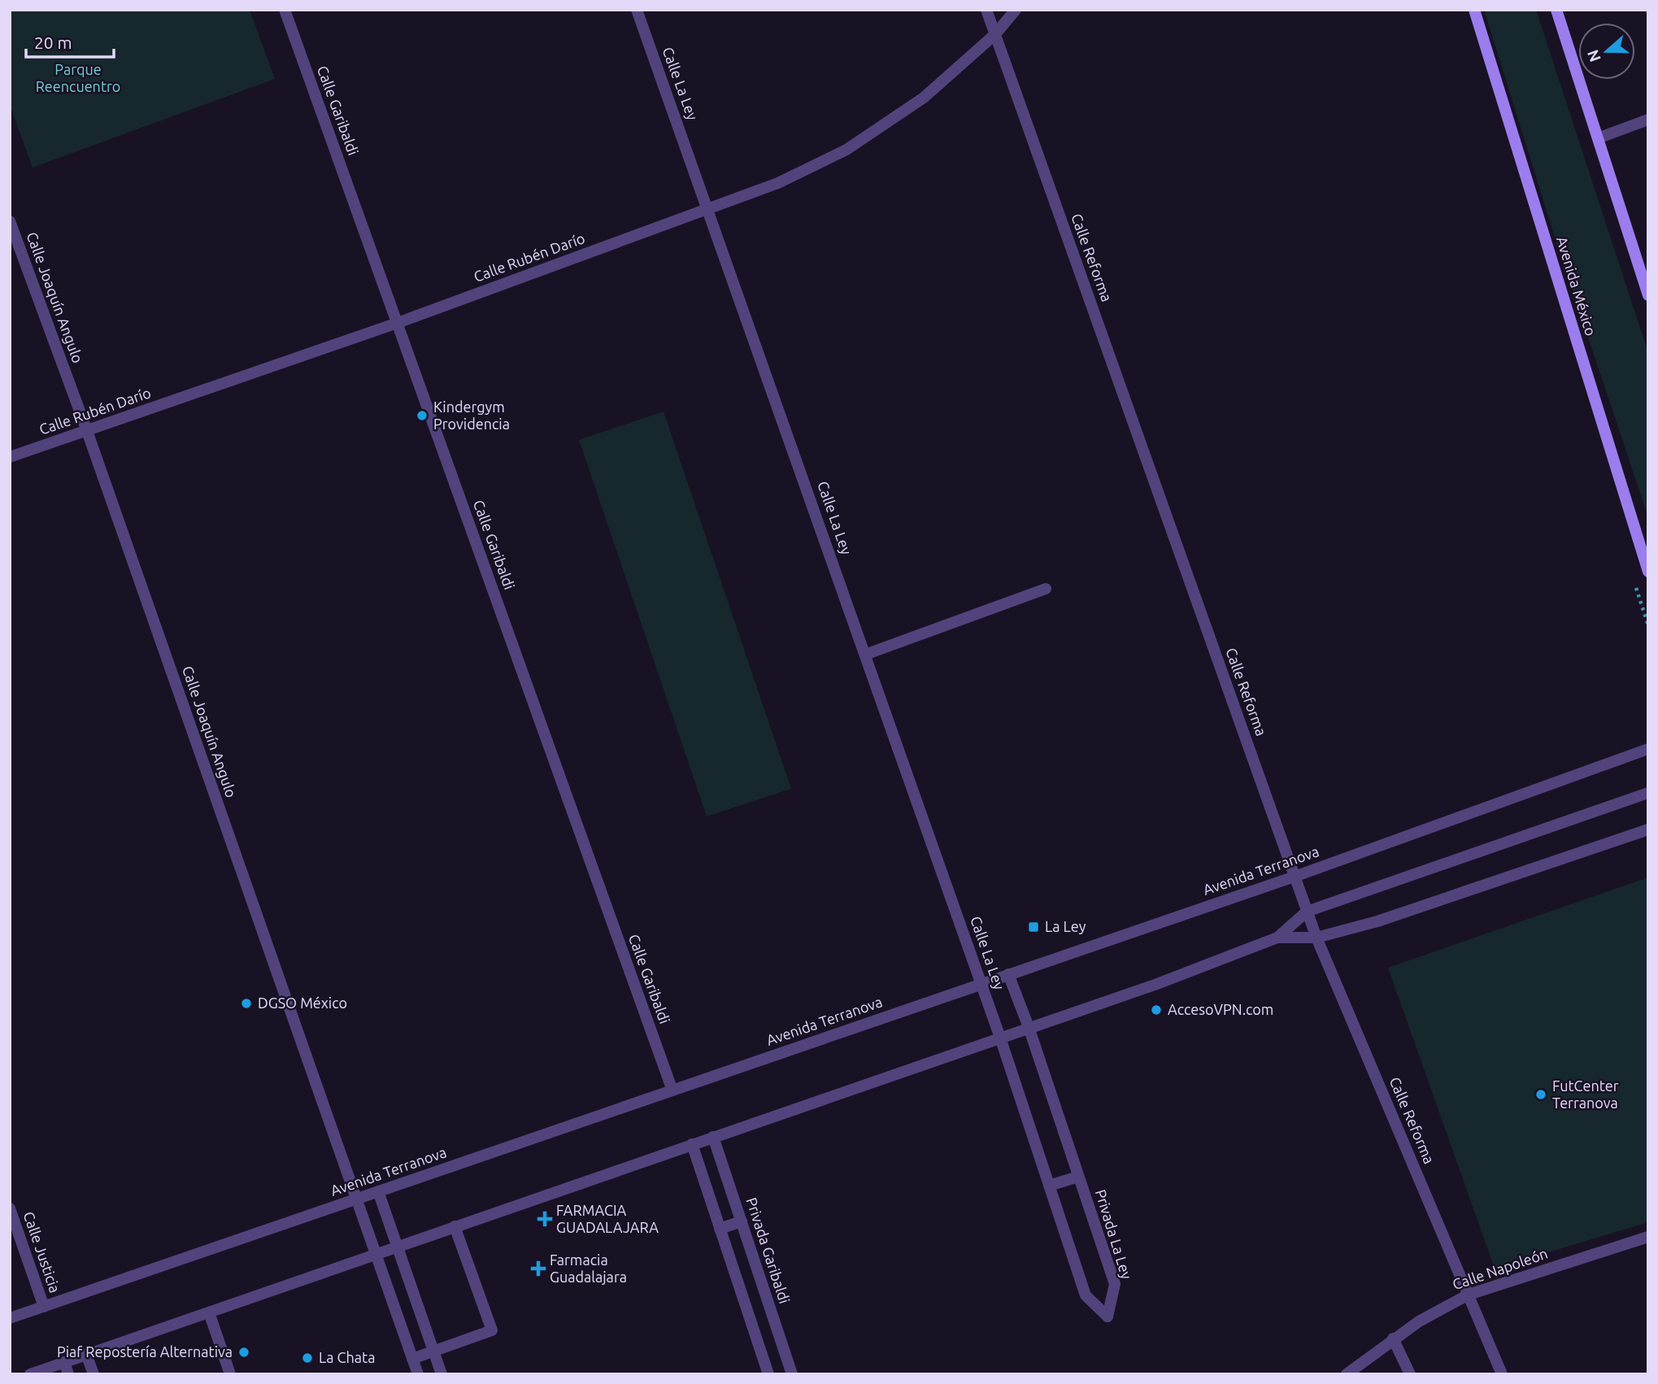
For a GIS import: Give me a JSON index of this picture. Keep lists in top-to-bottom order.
{
  "streets": {
    "main road": ["Avenida México"],
    "street": [
      "Calle La Ley",
      "Calle Garibaldi",
      "Calle Rubén Darío",
      "Calle Reforma",
      "Calle Joaquín Angulo",
      "Avenida Terranova",
      "Privada La Ley",
      "Privada Garibaldi",
      "Calle Justicia",
      "Calle Napoleón"
    ]
  },
  "crossings": [
    ["Calle La Ley", "Calle Rubén Darío"],
    ["Calle La Ley", "Avenida Terranova"],
    ["Calle La Ley", "Privada La Ley"],
    ["Calle Garibaldi", "Calle Rubén Darío"],
    ["Calle Garibaldi", "Avenida Terranova"],
    ["Calle Rubén Darío", "Calle Reforma"],
    ["Calle Rubén Darío", "Calle Joaquín Angulo"],
    ["Calle Reforma", "Avenida Terranova"],
    ["Calle Reforma", "Calle Napoleón"],
    ["Calle Joaquín Angulo", "Avenida Terranova"],
    ["Avenida Terranova", "Privada La Ley"],
    ["Avenida Terranova", "Calle Justicia"]
  ],
  "parks": ["Parque Reencuentro"],
  "places": {
    "other": [
      "Kindergym Providencia",
      "DGSO México",
      "AccesoVPN.com",
      "FutCenter Terranova",
      "Piaf Repostería Alternativa",
      "La Chata"
    ],
    "transit": ["La Ley"],
    "health": ["FARMACIA GUADALAJARA", "Farmacia Guadalajara"]
  },
  "scale_bar": "20 m",
  "north": "left"
}
